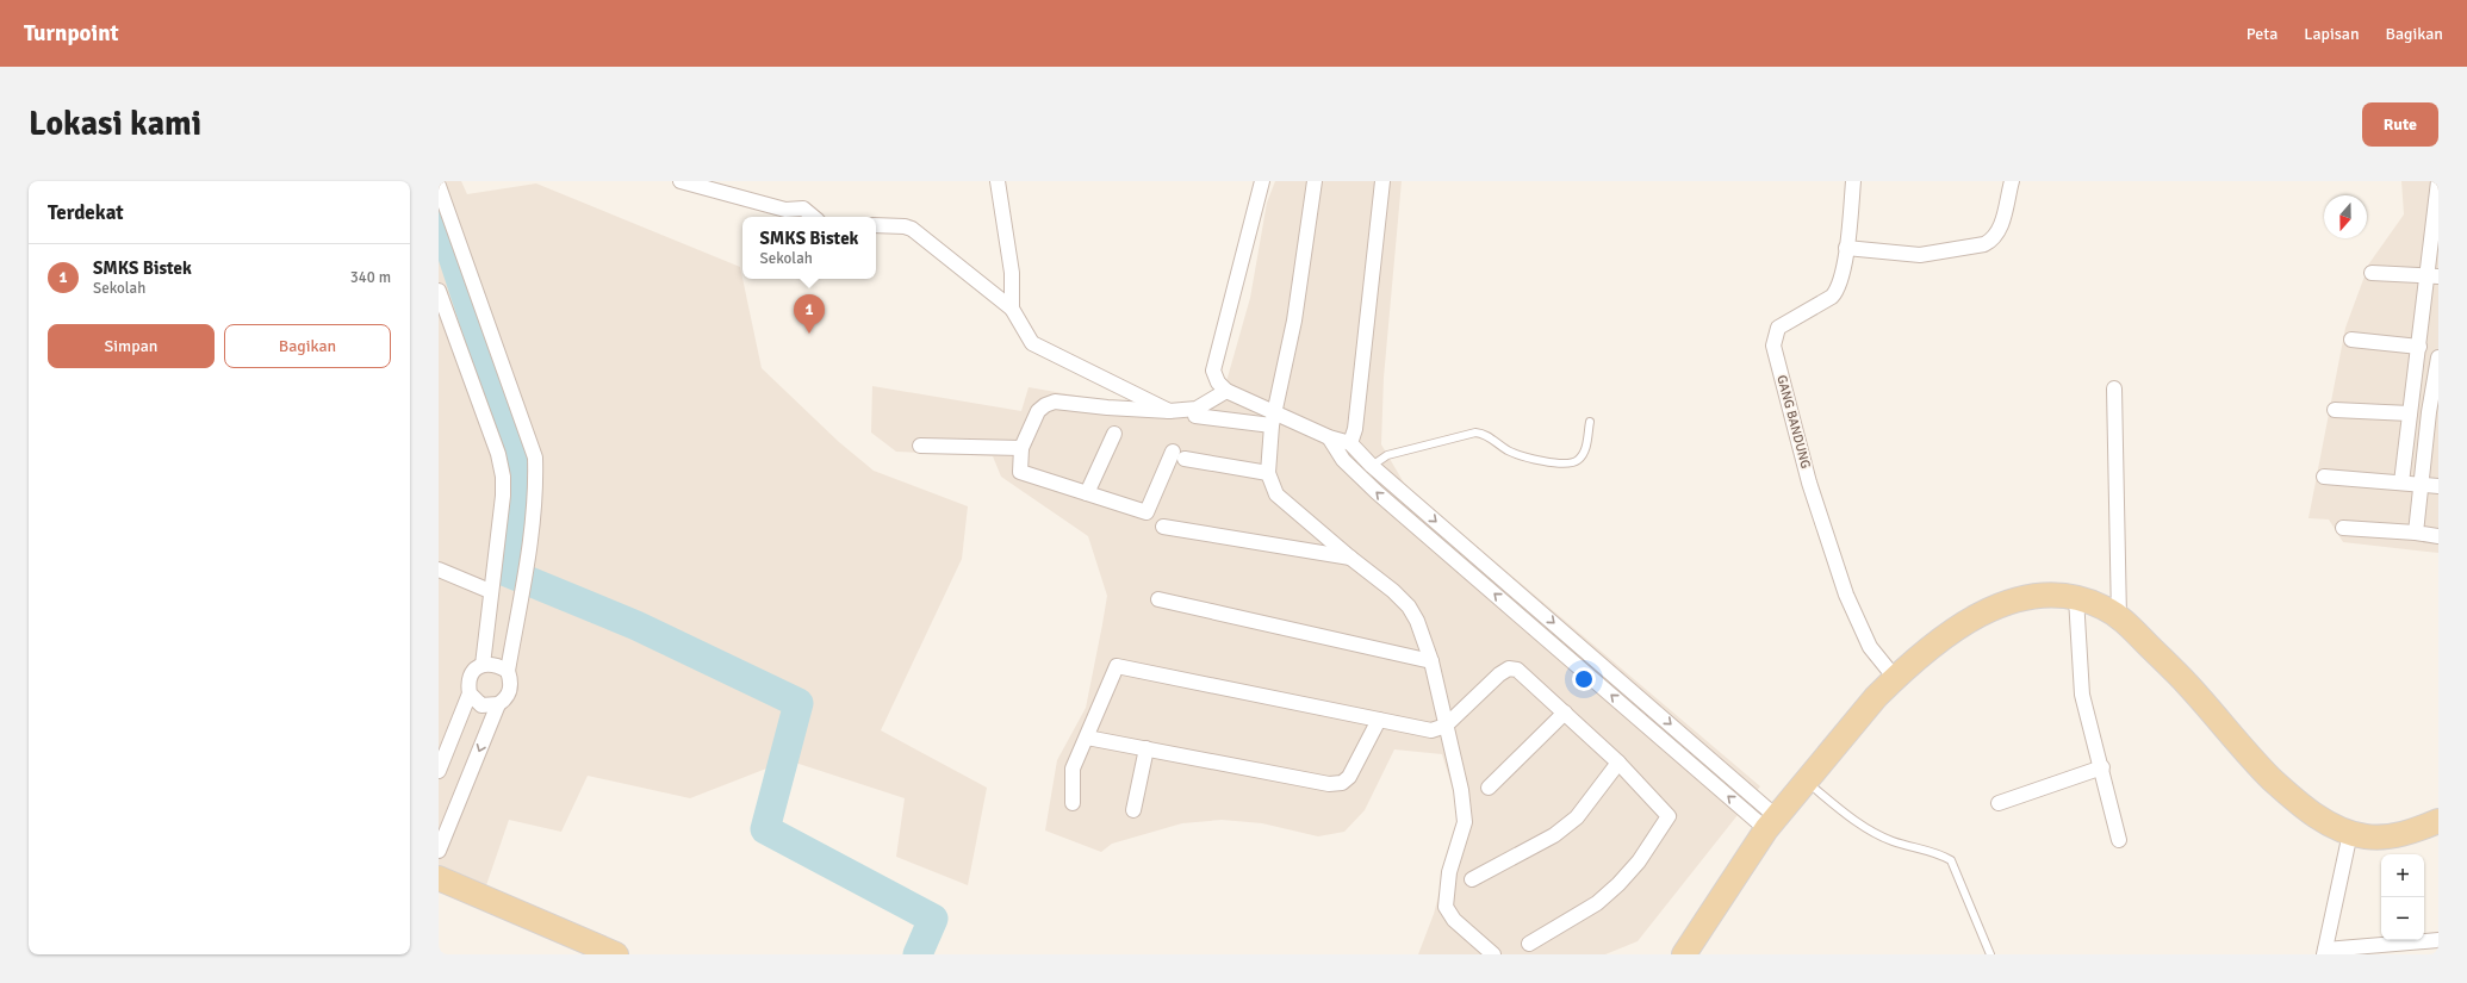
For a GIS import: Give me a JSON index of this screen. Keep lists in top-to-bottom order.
{
  "streets": {
    "street": ["GANG BANDUNG"]
  },
  "north": "bottom",
  "page": {
    "header": "Turnpoint",
    "nav": ["Peta", "Lapisan", "Bagikan"],
    "buttons": [
      "Rute",
      ["Simpan", "Bagikan"]
    ],
    "title": "Lokasi kami",
    "heading": "Terdekat",
    "popup": ["SMKS Bistek", "Sekolah"],
    "list": [
      {
        "mark": "1",
        "name": "SMKS Bistek",
        "note": "Sekolah",
        "value": "340 m"
      }
    ],
    "pins": "1",
    "map_buttons": ["+", "−"]
  }
}
